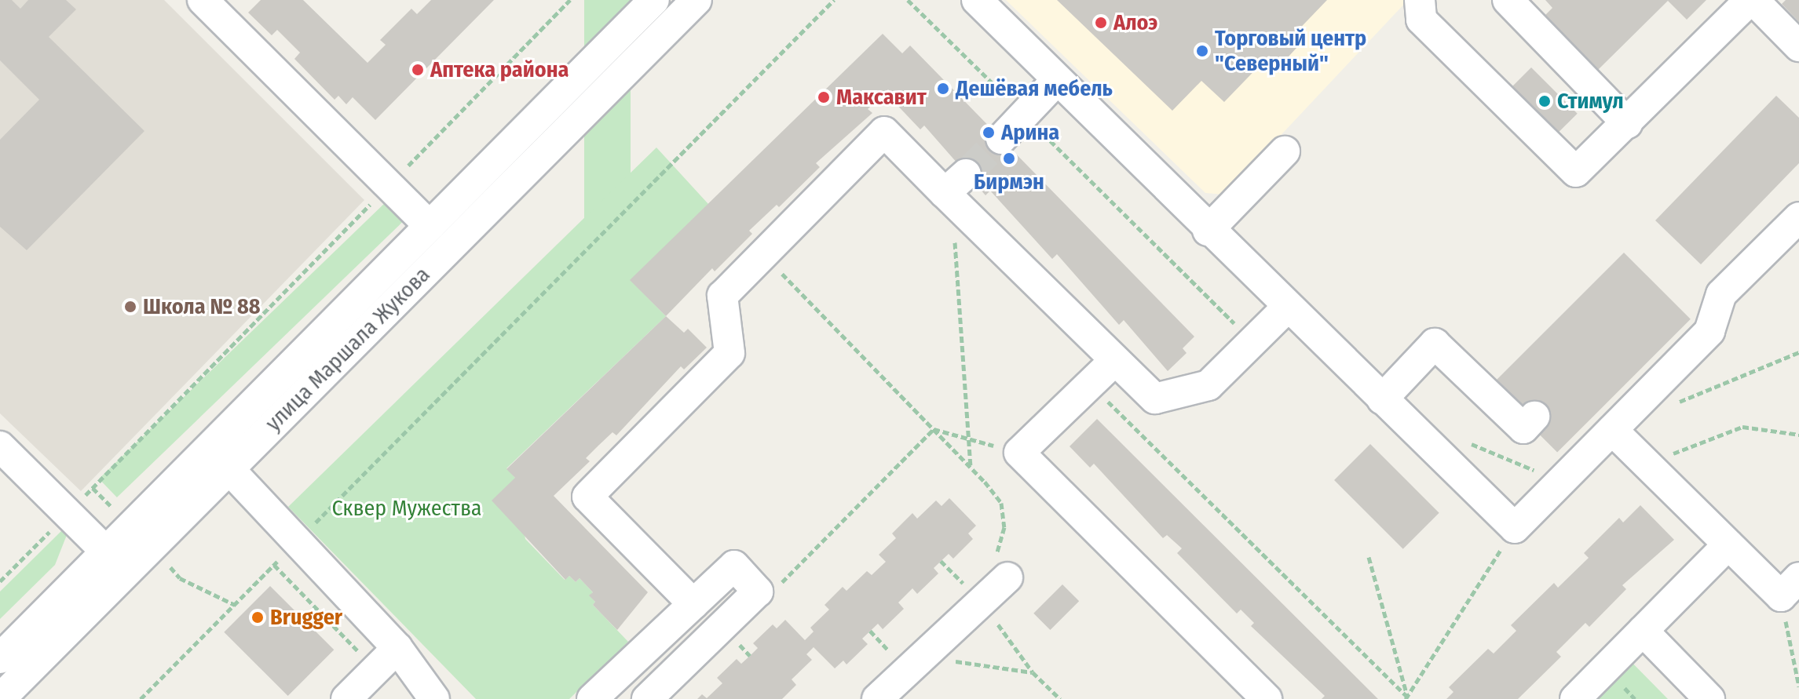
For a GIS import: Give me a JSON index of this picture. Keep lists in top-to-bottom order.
{
  "streets": {
    "street": ["улица Маршала Жукова"]
  },
  "parks": ["Сквер Мужества"],
  "places": [
    "Алоэ",
    "Торговый центр \"Северный\"",
    "Аптека района",
    "Дешёвая мебель",
    "Максавит",
    "Стимул",
    "Арина",
    "Бирмэн",
    "Школа № 88",
    "Brugger"
  ]
}
